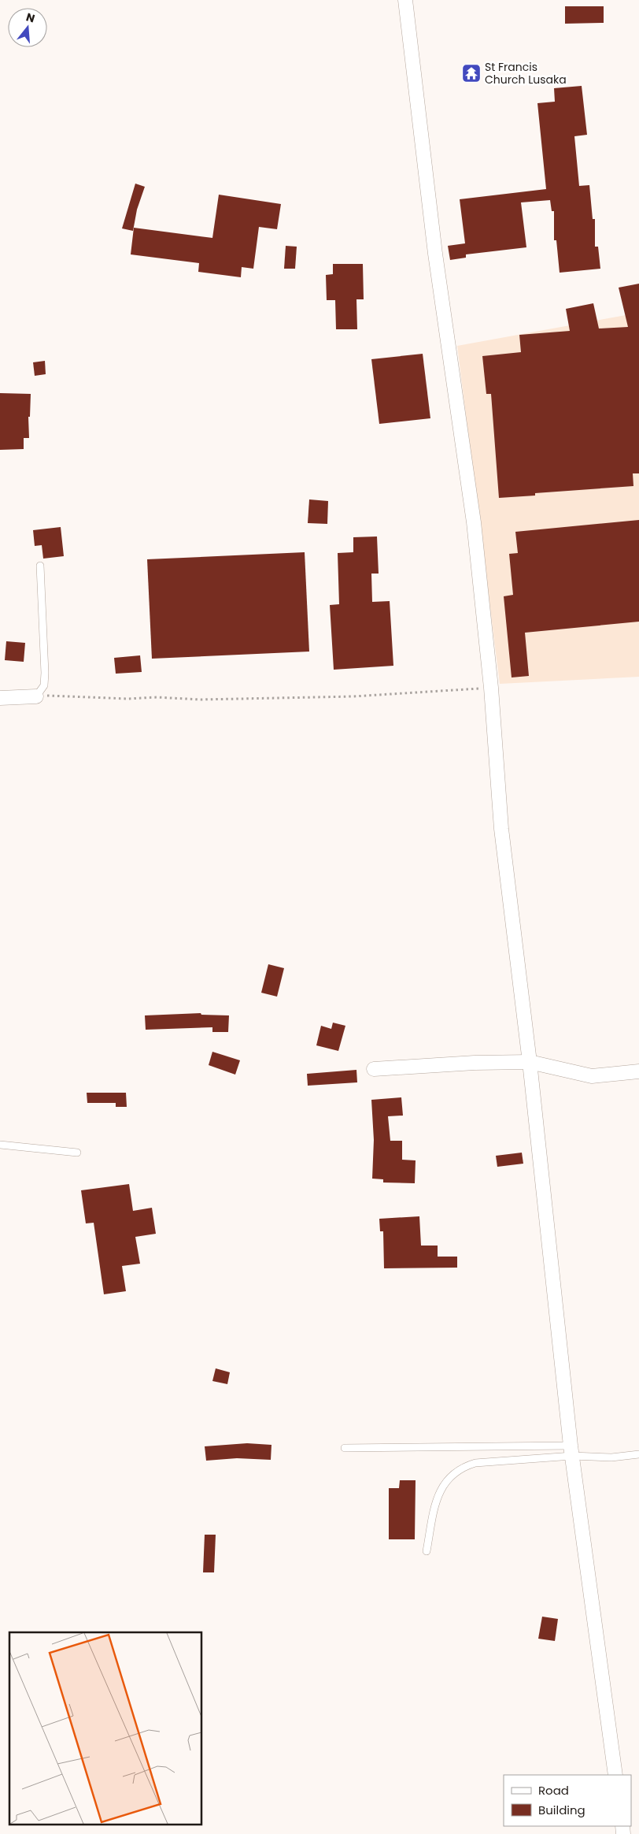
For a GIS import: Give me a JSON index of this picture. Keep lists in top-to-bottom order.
{
  "places": {
    "temple": ["St Francis Church Lusaka"]
  },
  "legend": ["Road", "Building"],
  "north": "top"
}
